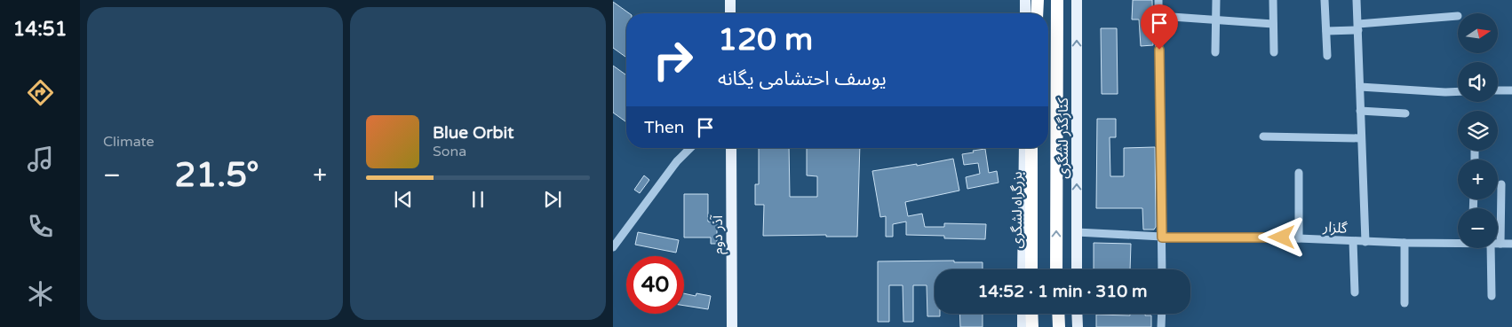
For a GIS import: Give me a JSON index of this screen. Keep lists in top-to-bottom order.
{
  "streets": {
    "highway": ["بزرگراه لشگری"],
    "main road": ["کنارگذر لشگری", "آذر دوم"],
    "street": ["گلزار"]
  },
  "crossings": [
    ["کنارگذر لشگری", "گلزار"]
  ],
  "north": "right",
  "page": {
    "tabs": "14:51",
    "tile": "Climate",
    "map_buttons": ["+", "−"],
    "turn": ["120 m", "یوسف احتشامی یگانه"],
    "then": "Then",
    "song": ["Blue Orbit", "Sona"],
    "heat": ["−", "21.5°", "+"],
    "limit": "40",
    "trip": "14:52 · 1 min · 310 m"
  }
}
